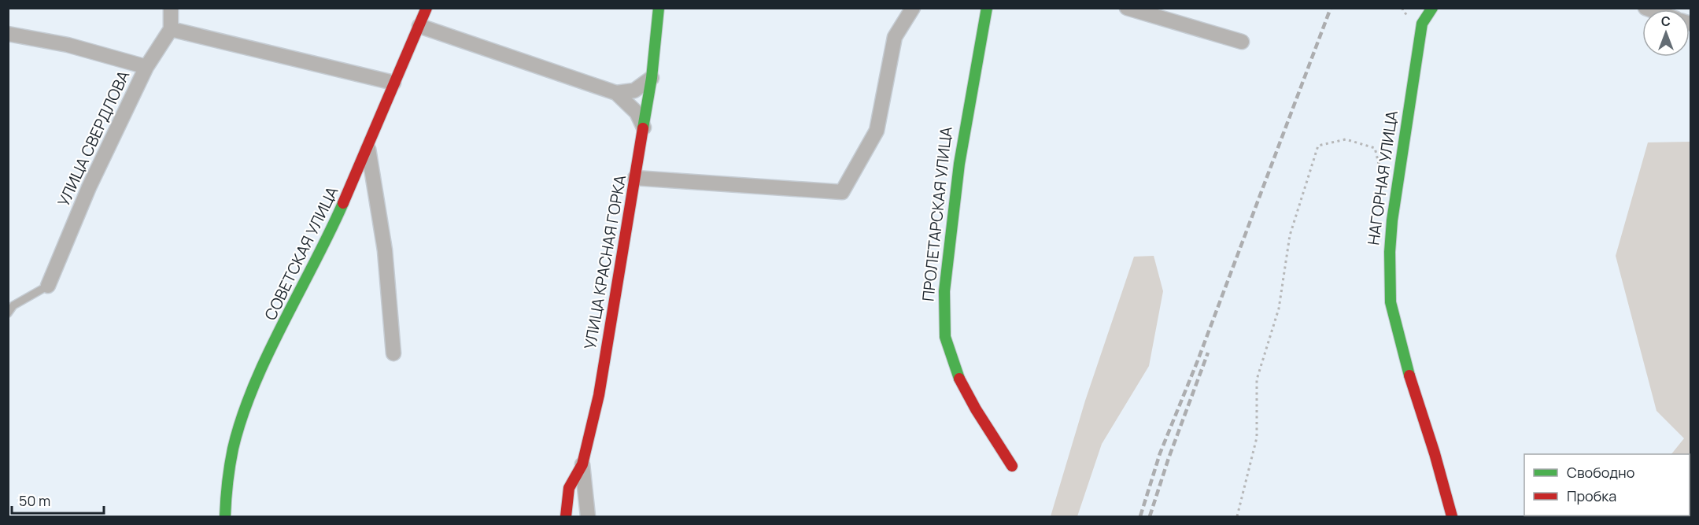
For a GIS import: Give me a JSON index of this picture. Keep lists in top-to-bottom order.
{
  "streets": {
    "street": [
      "УЛИЦА СВЕРДЛОВА",
      "НАГОРНАЯ УЛИЦА",
      "ПРОЛЕТАРСКАЯ УЛИЦА",
      "СОВЕТСКАЯ УЛИЦА",
      "УЛИЦА КРАСНАЯ ГОРКА"
    ]
  },
  "legend": ["Свободно", "Пробка"],
  "scale_bar": "50 m",
  "north": "top"
}
